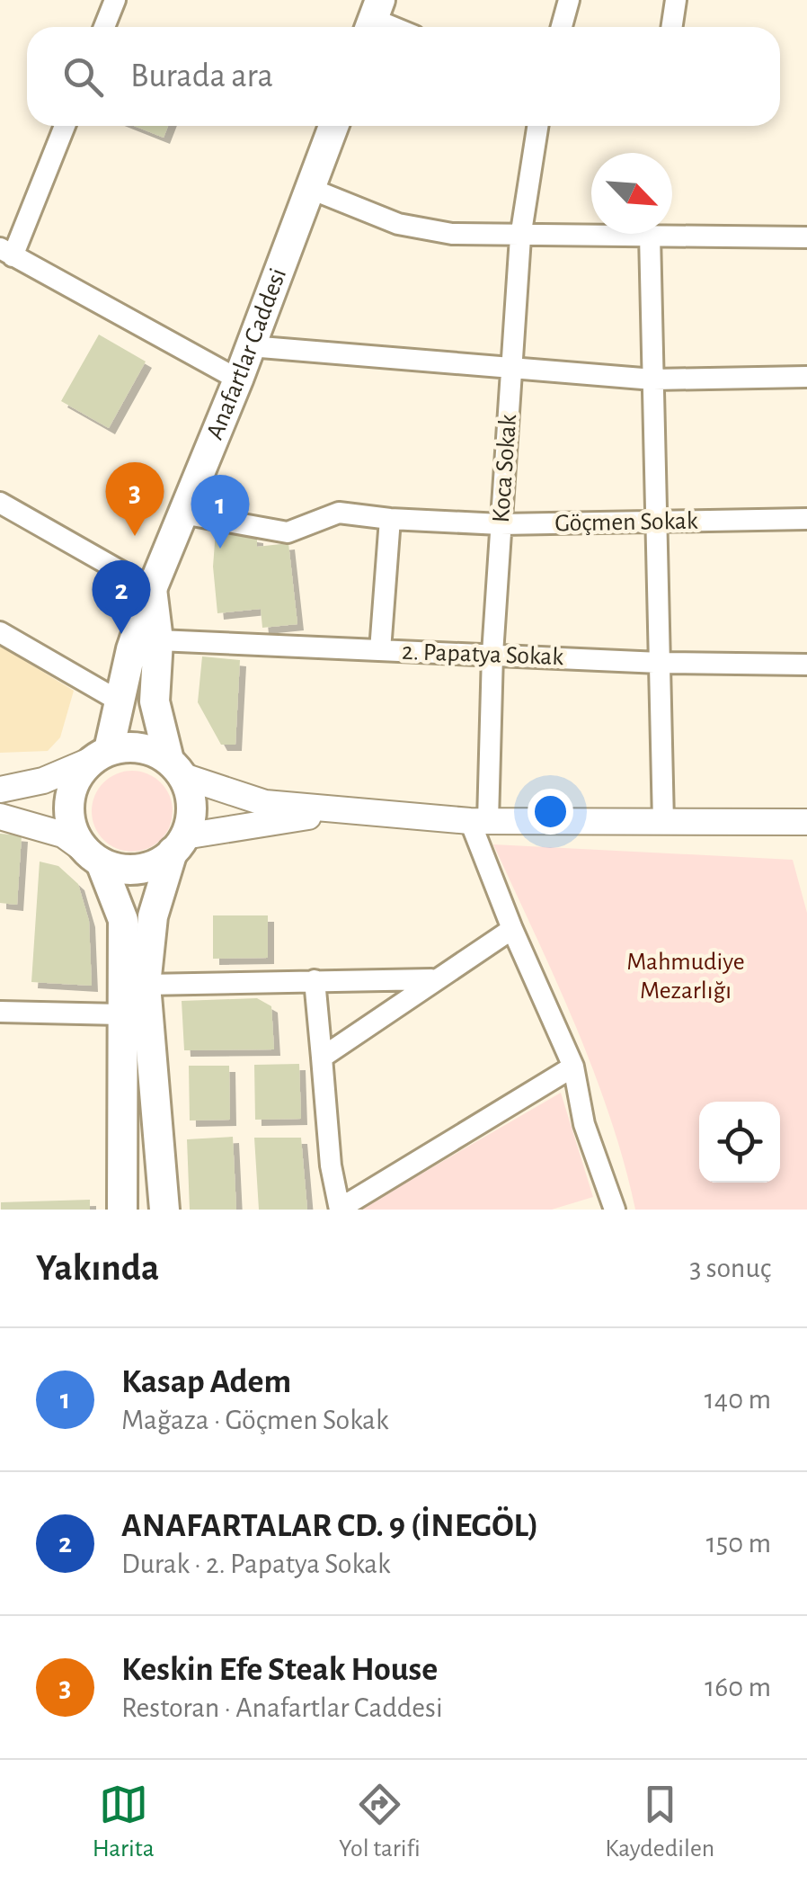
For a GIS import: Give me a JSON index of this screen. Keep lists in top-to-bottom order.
{
  "streets": {
    "main road": ["Anafartlar Caddesi"],
    "street": ["Koca Sokak", "Göçmen Sokak", "2. Papatya Sokak"]
  },
  "crossings": [
    ["Anafartlar Caddesi", "Göçmen Sokak"],
    ["Koca Sokak", "Göçmen Sokak"],
    ["Koca Sokak", "2. Papatya Sokak"]
  ],
  "parks": ["Mahmudiye Mezarlığı"],
  "north": "bottom right",
  "page": {
    "search": "Burada ara",
    "pins": ["3", "1", "2"],
    "heading": ["Yakında", "3 sonuç"],
    "list": [
      {
        "mark": "1",
        "name": "Kasap Adem",
        "note": "Mağaza · Göçmen Sokak",
        "value": "140 m"
      },
      {
        "mark": "2",
        "name": "ANAFARTALAR CD. 9 (İNEGÖL)",
        "note": "Durak · 2. Papatya Sokak",
        "value": "150 m"
      },
      {
        "mark": "3",
        "name": "Keskin Efe Steak House",
        "note": "Restoran · Anafartlar Caddesi",
        "value": "160 m"
      }
    ],
    "nav": ["Harita", "Yol tarifi", "Kaydedilen"]
  }
}
